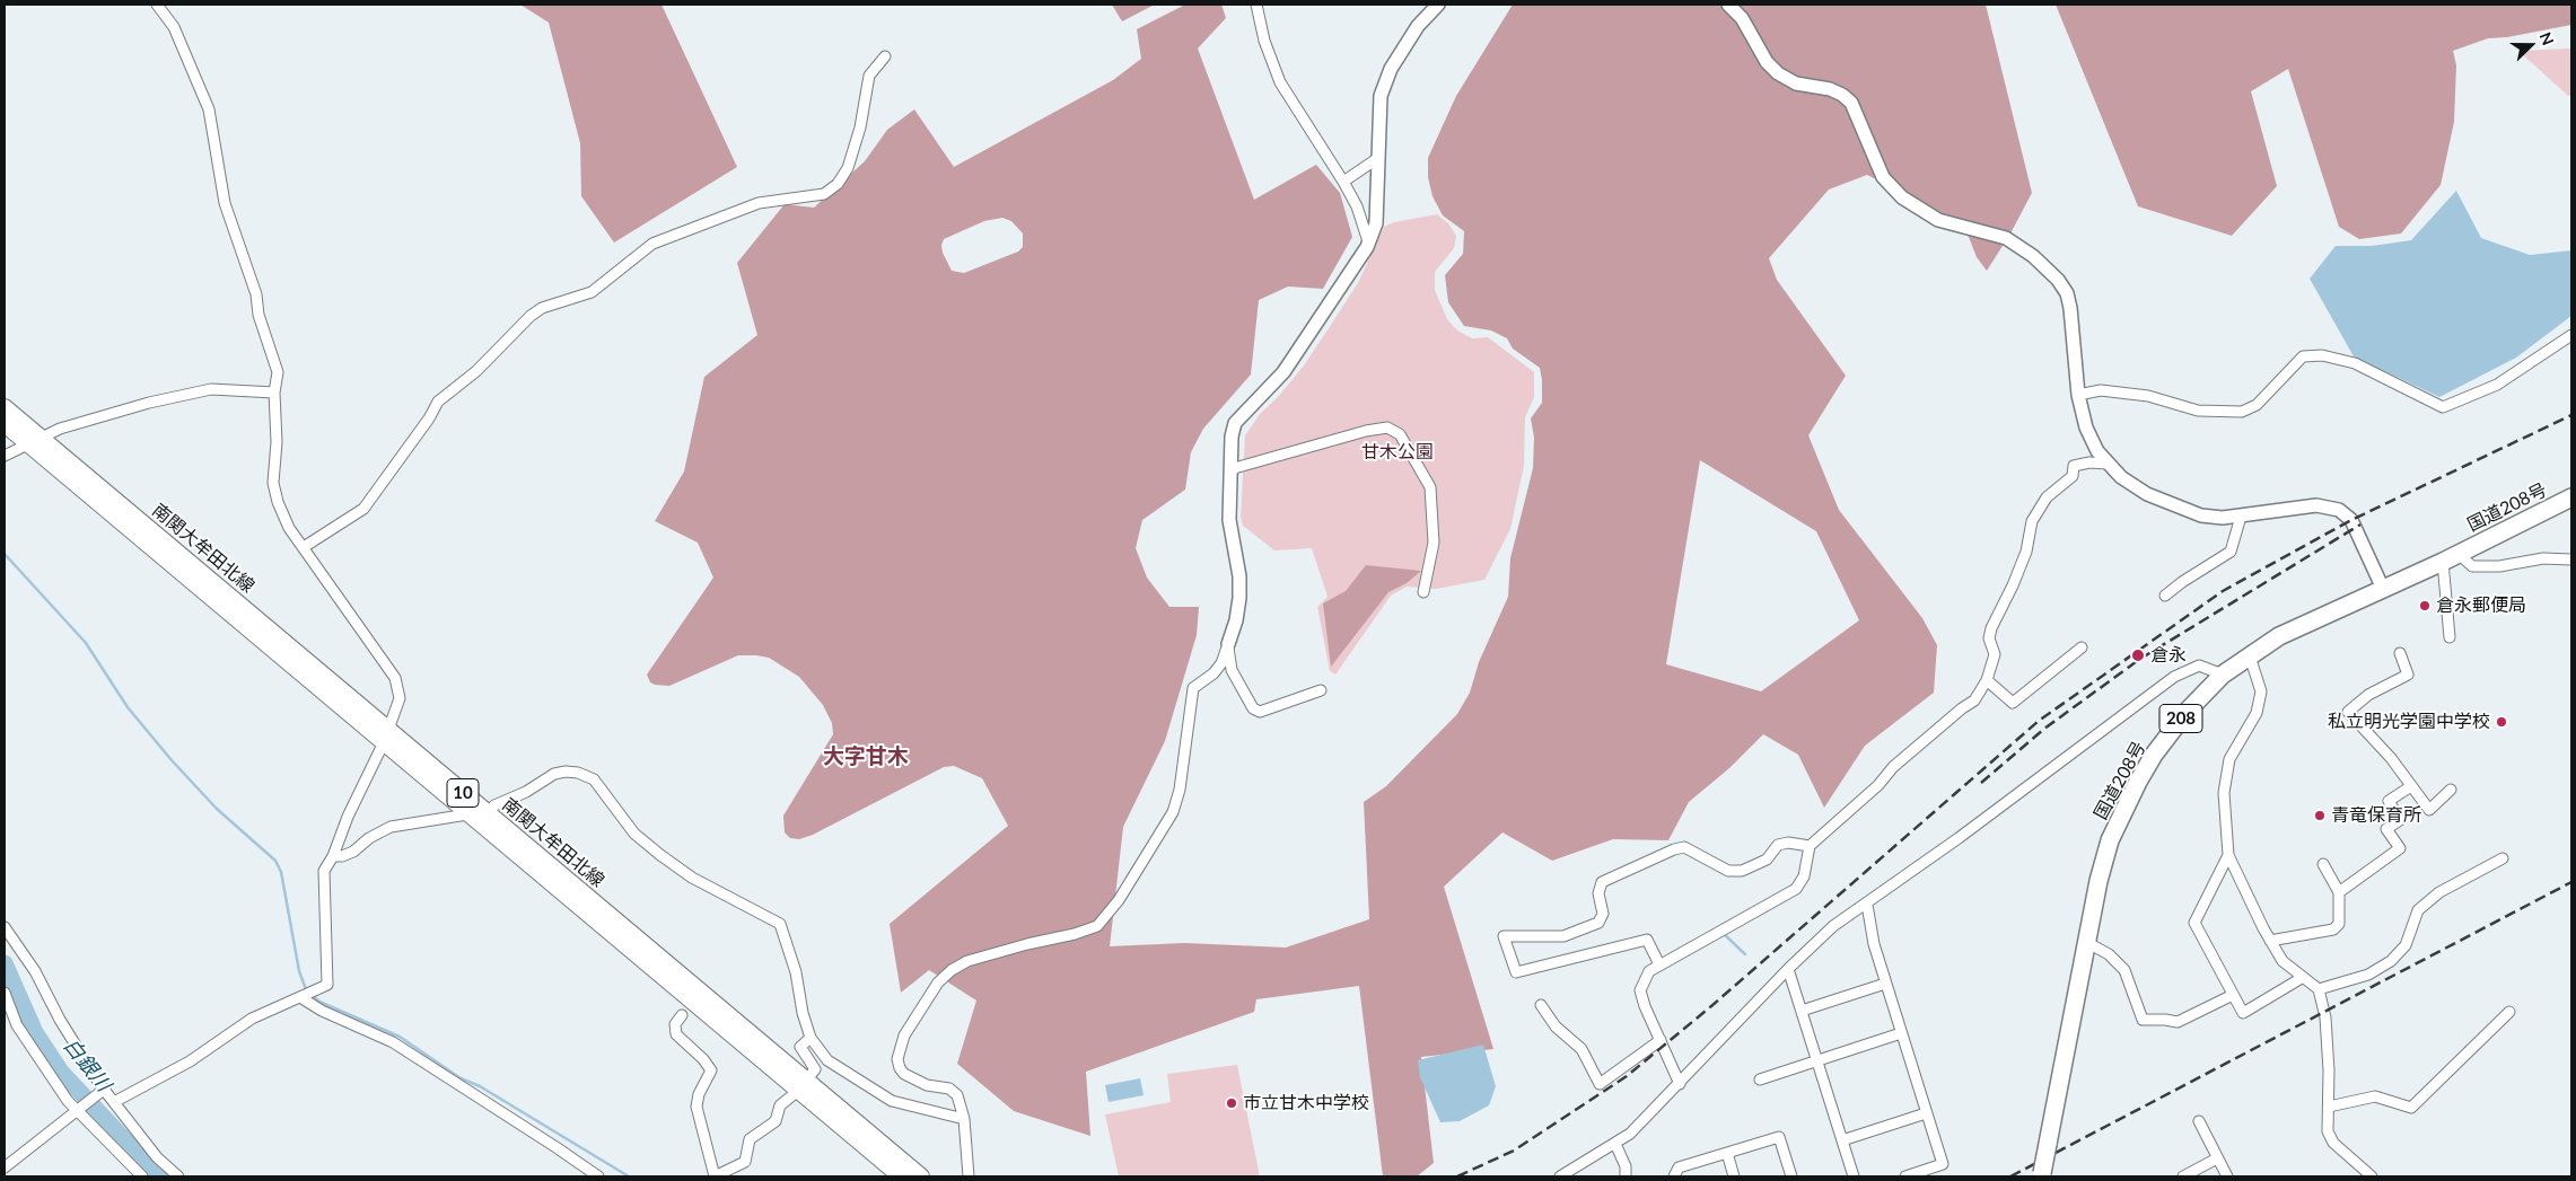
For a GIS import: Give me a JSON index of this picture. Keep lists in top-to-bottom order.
{
  "streets": {
    "highway": ["国道208号", "208"],
    "main road": ["南関大牟田北線", "10"]
  },
  "districts": ["大字甘木"],
  "water": ["白銀川"],
  "parks": ["甘木公園"],
  "places": [
    "倉永郵便局",
    "倉永",
    "私立明光学園中学校",
    "青竜保育所",
    "市立甘木中学校"
  ],
  "north": "right"
}
